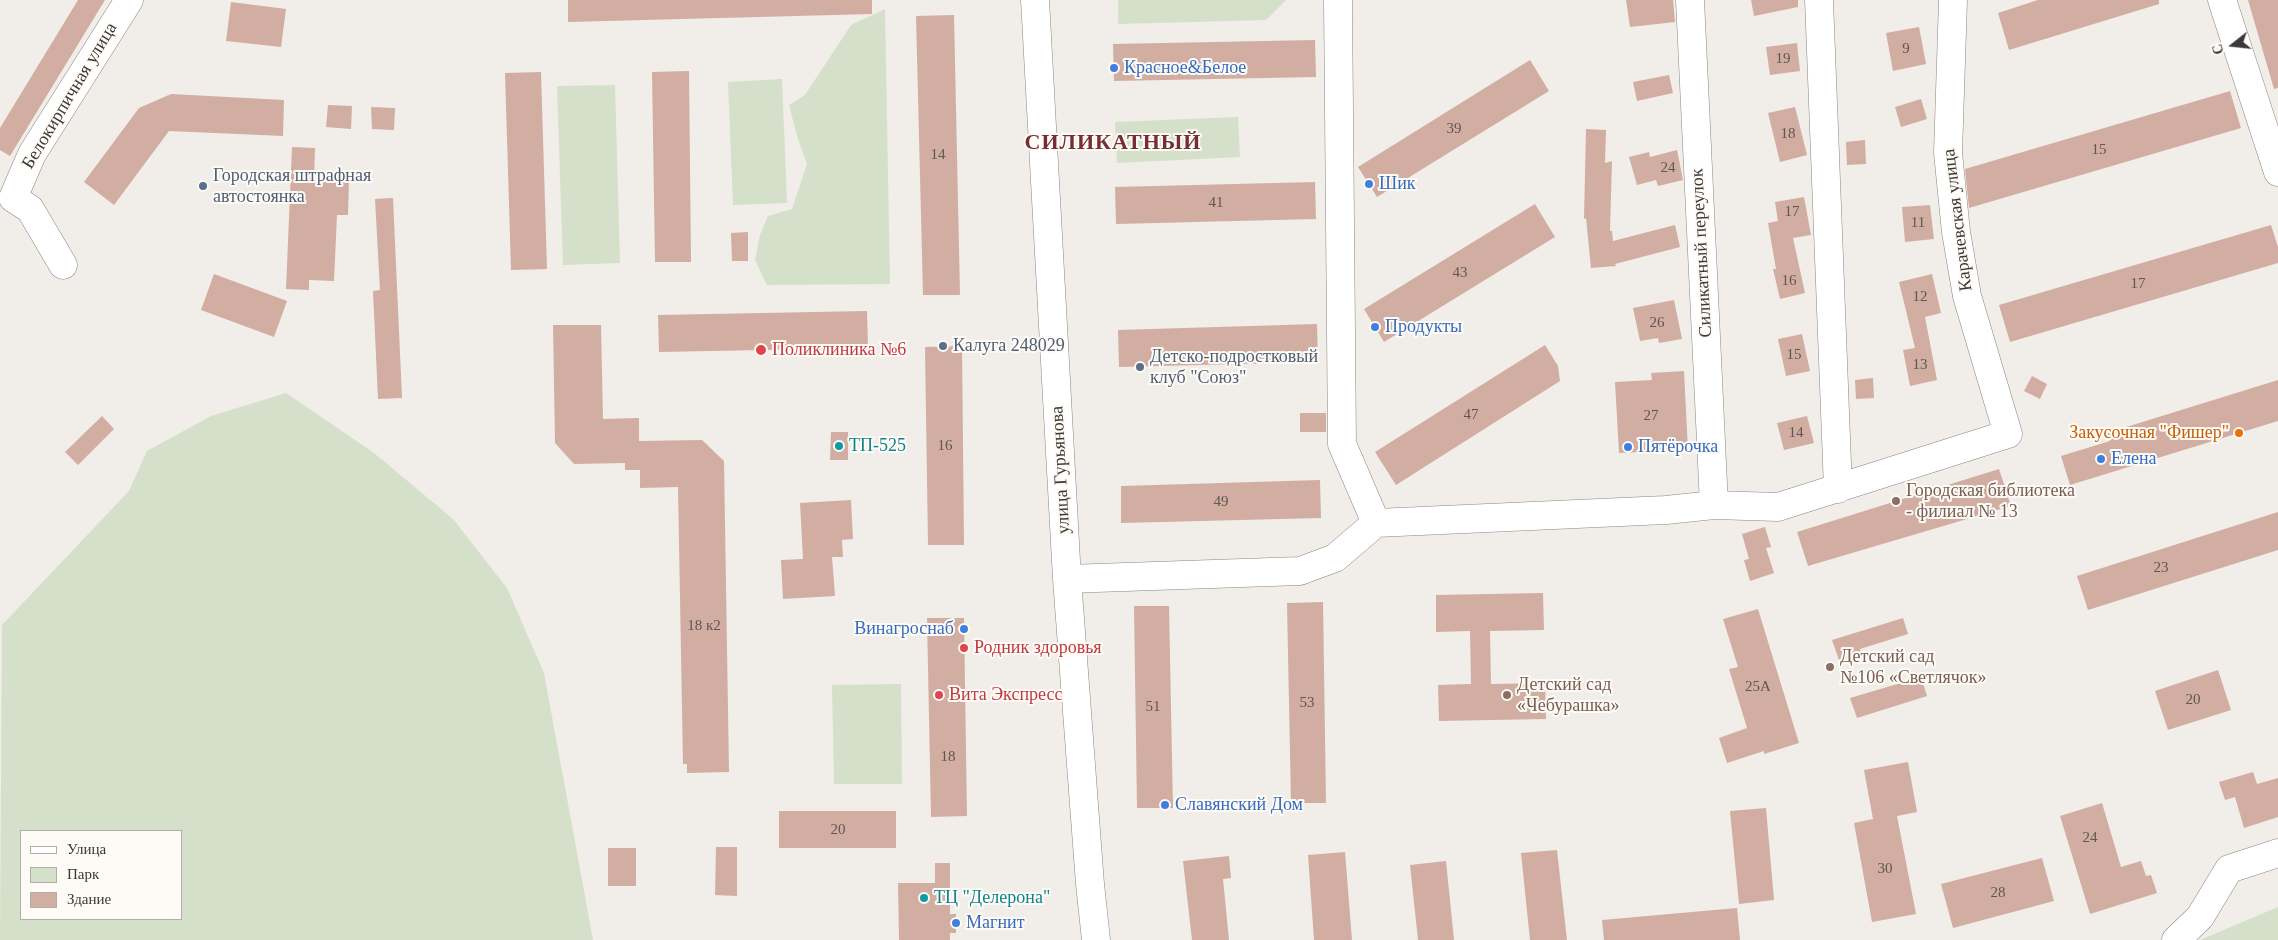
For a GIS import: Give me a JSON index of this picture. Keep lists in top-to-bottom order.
{
  "streets": {
    "street": [
      "Белокирпичная улица",
      "Карачевская улица",
      "Силикатный переулок",
      "улица Гурьянова"
    ]
  },
  "districts": ["СИЛИКАТНЫЙ"],
  "places": [
    "Красное&Белое",
    "Шик",
    "Городская штрафная автостоянка",
    "Продукты",
    "Калуга 248029",
    "Поликлиника №6",
    "Детско-подростковый клуб \"Союз\"",
    "Закусочная \"Фишер\"",
    "ТП-525",
    "Пятёрочка",
    "Елена",
    "Городская библиотека - филиал № 13",
    "Винагроснаб",
    "Родник здоровья",
    "Детский сад №106 «Светлячок»",
    "Вита Экспресс",
    "Детский сад «Чебурашка»",
    "Славянский Дом",
    "ТЦ \"Делерона\"",
    "Магнит"
  ],
  "house_numbers": [
    "9",
    "19",
    "39",
    "18",
    "15",
    "14",
    "24",
    "41",
    "17",
    "11",
    "43",
    "16",
    "17",
    "12",
    "26",
    "15",
    "13",
    "47",
    "27",
    "14",
    "16",
    "49",
    "23",
    "18 к2",
    "25А",
    "20",
    "53",
    "51",
    "18",
    "20",
    "24",
    "30",
    "28"
  ],
  "legend": ["Улица", "Парк", "Здание"],
  "north": "left"
}
